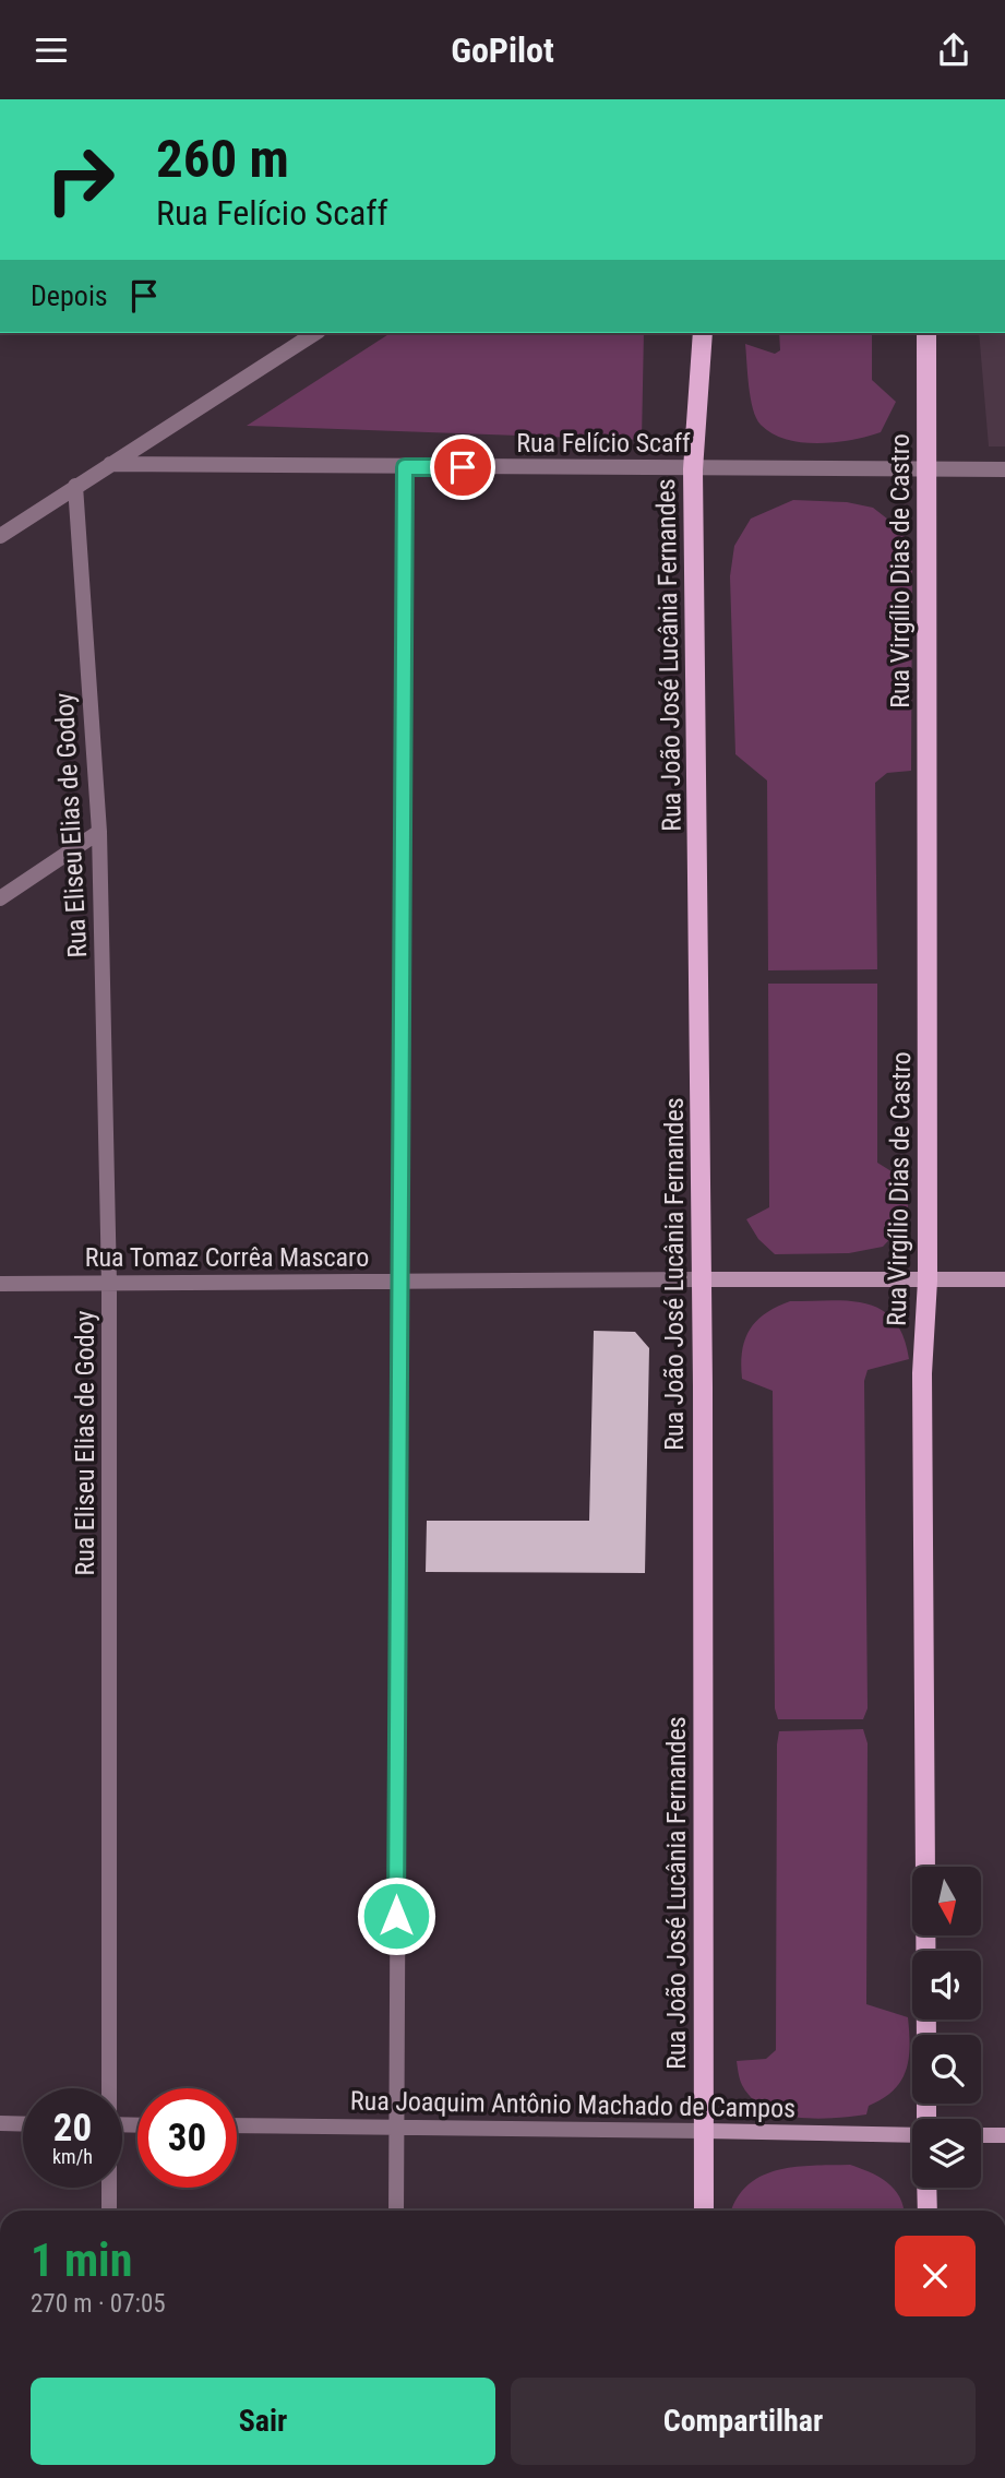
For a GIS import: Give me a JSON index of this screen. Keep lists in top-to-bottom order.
{
  "streets": {
    "main road": [
      "Rua Virgílio Dias de Castro",
      "Rua João José Lucânia Fernandes",
      "Rua Tomaz Corrêa Mascaro",
      "Rua Joaquim Antônio Machado de Campos"
    ],
    "street": ["Rua Felício Scaff", "Rua Eliseu Elias de Godoy"]
  },
  "crossings": [
    ["Rua Felício Scaff", "Rua Virgílio Dias de Castro"],
    ["Rua Felício Scaff", "Rua João José Lucânia Fernandes"],
    ["Rua Virgílio Dias de Castro", "Rua Tomaz Corrêa Mascaro"],
    ["Rua João José Lucânia Fernandes", "Rua Tomaz Corrêa Mascaro"],
    ["Rua João José Lucânia Fernandes", "Rua Joaquim Antônio Machado de Campos"],
    ["Rua Eliseu Elias de Godoy", "Rua Tomaz Corrêa Mascaro"]
  ],
  "north": "bottom",
  "page": {
    "header": "GoPilot",
    "turn": ["260 m", "Rua Felício Scaff"],
    "then": "Depois",
    "speed": "20 km/h",
    "limit": "30",
    "heading": ["1 min", "270 m · 07:05"],
    "buttons": ["Sair", "Compartilhar"]
  }
}
